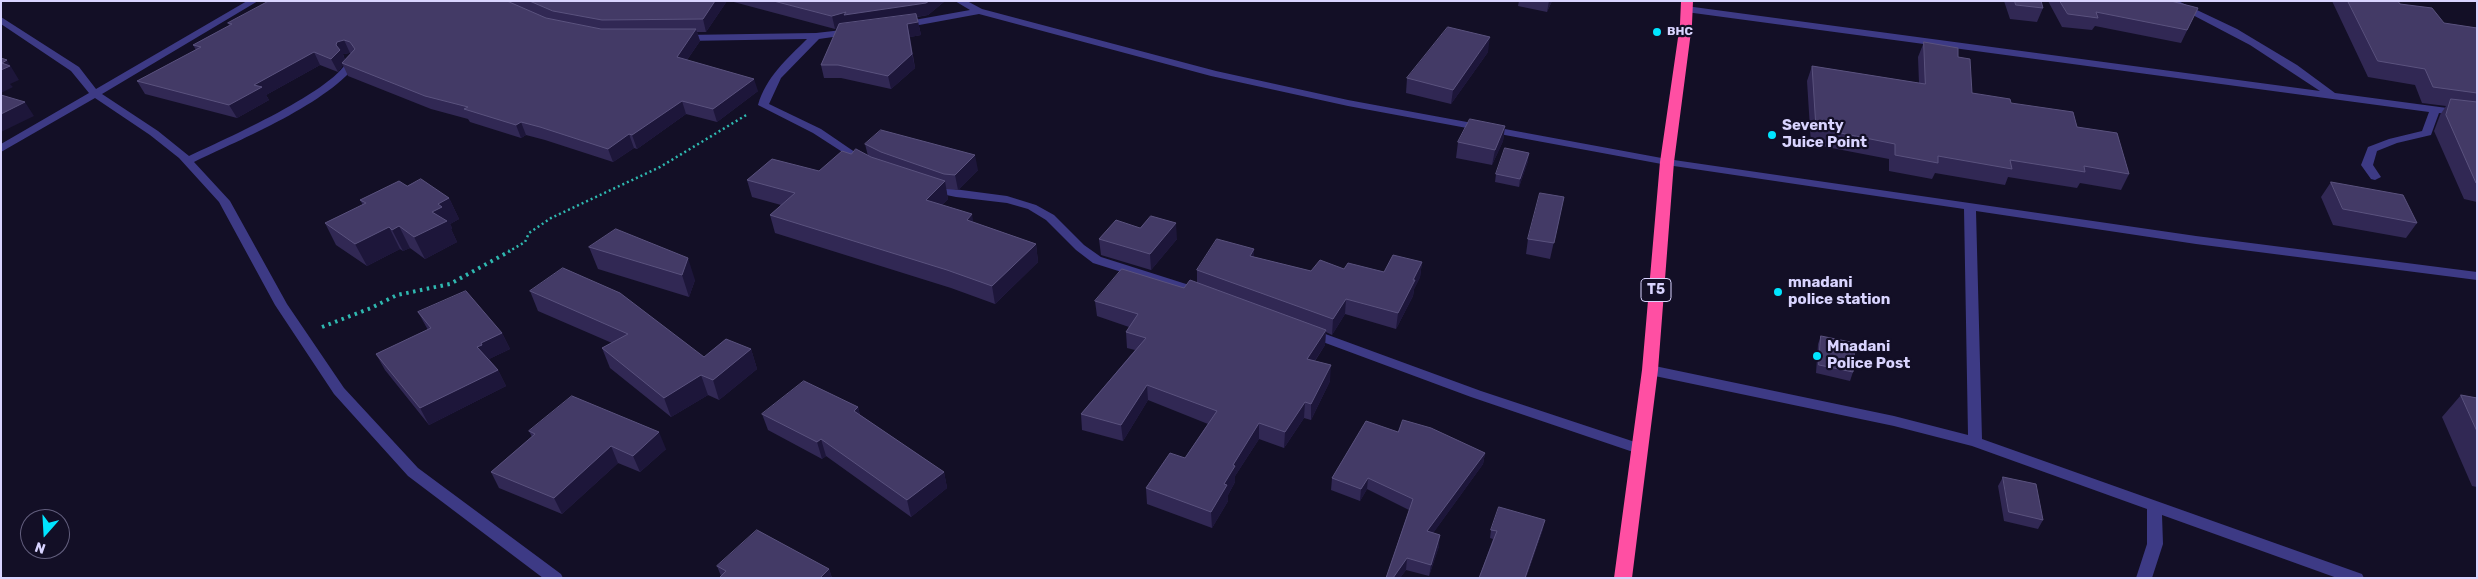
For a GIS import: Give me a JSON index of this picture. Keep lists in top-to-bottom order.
{
  "streets": {
    "highway": ["T5"]
  },
  "places": [
    "BHC",
    "Seventy Juice Point",
    "mnadani police station",
    "Mnadani Police Post"
  ],
  "north": "bottom"
}
